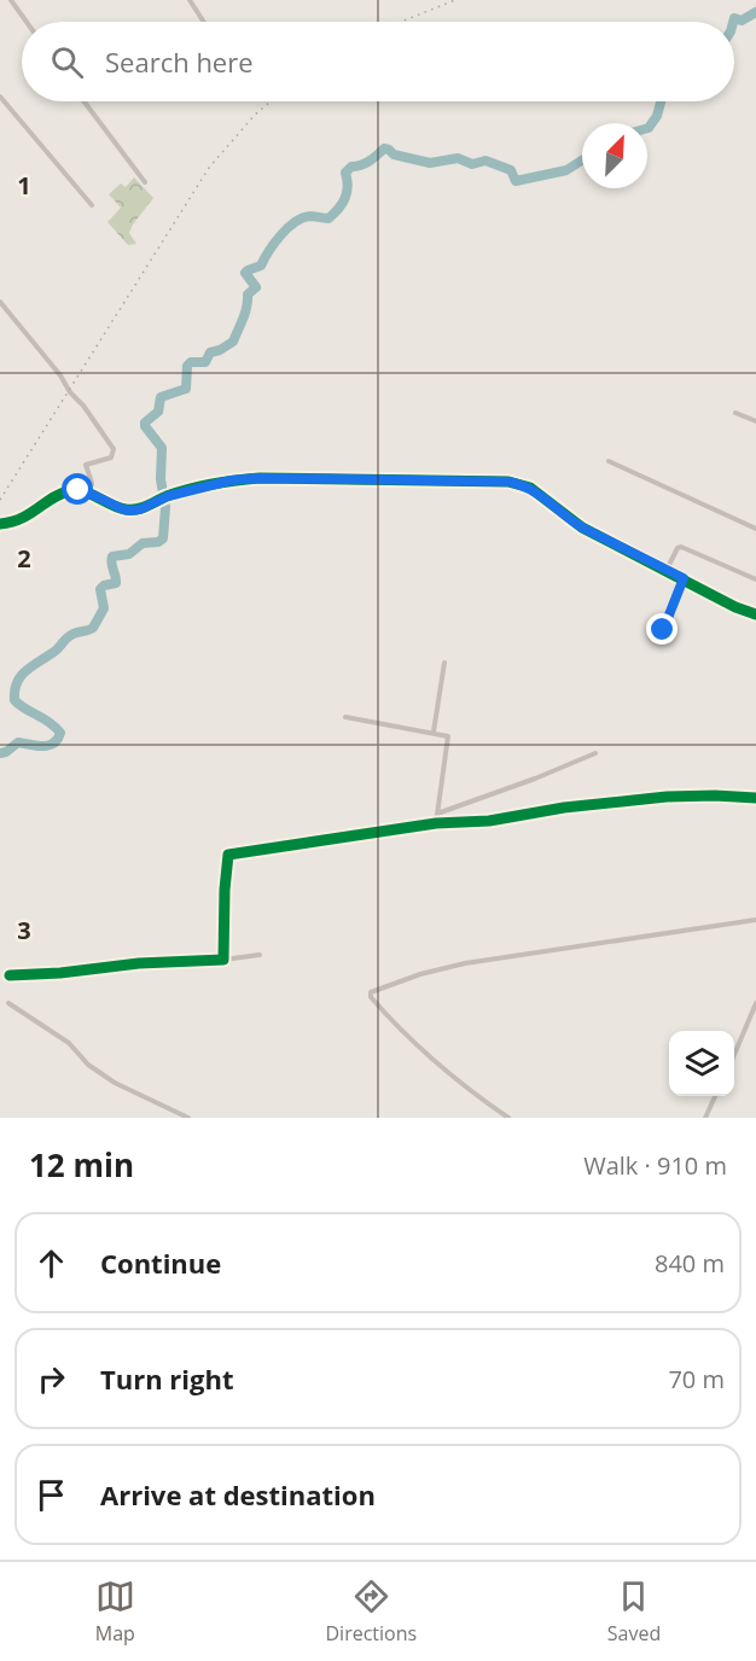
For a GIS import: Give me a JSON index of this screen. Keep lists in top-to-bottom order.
{
  "north": "top right",
  "page": {
    "search": "Search here",
    "heading": ["12 min", "Walk · 910 m"],
    "list": [
      ["Continue", "840 m"],
      ["Turn right", "70 m"],
      "Arrive at destination"
    ],
    "nav": ["Map", "Directions", "Saved"]
  },
  "grid": {
    "rows": ["1", "2", "3"]
  }
}
